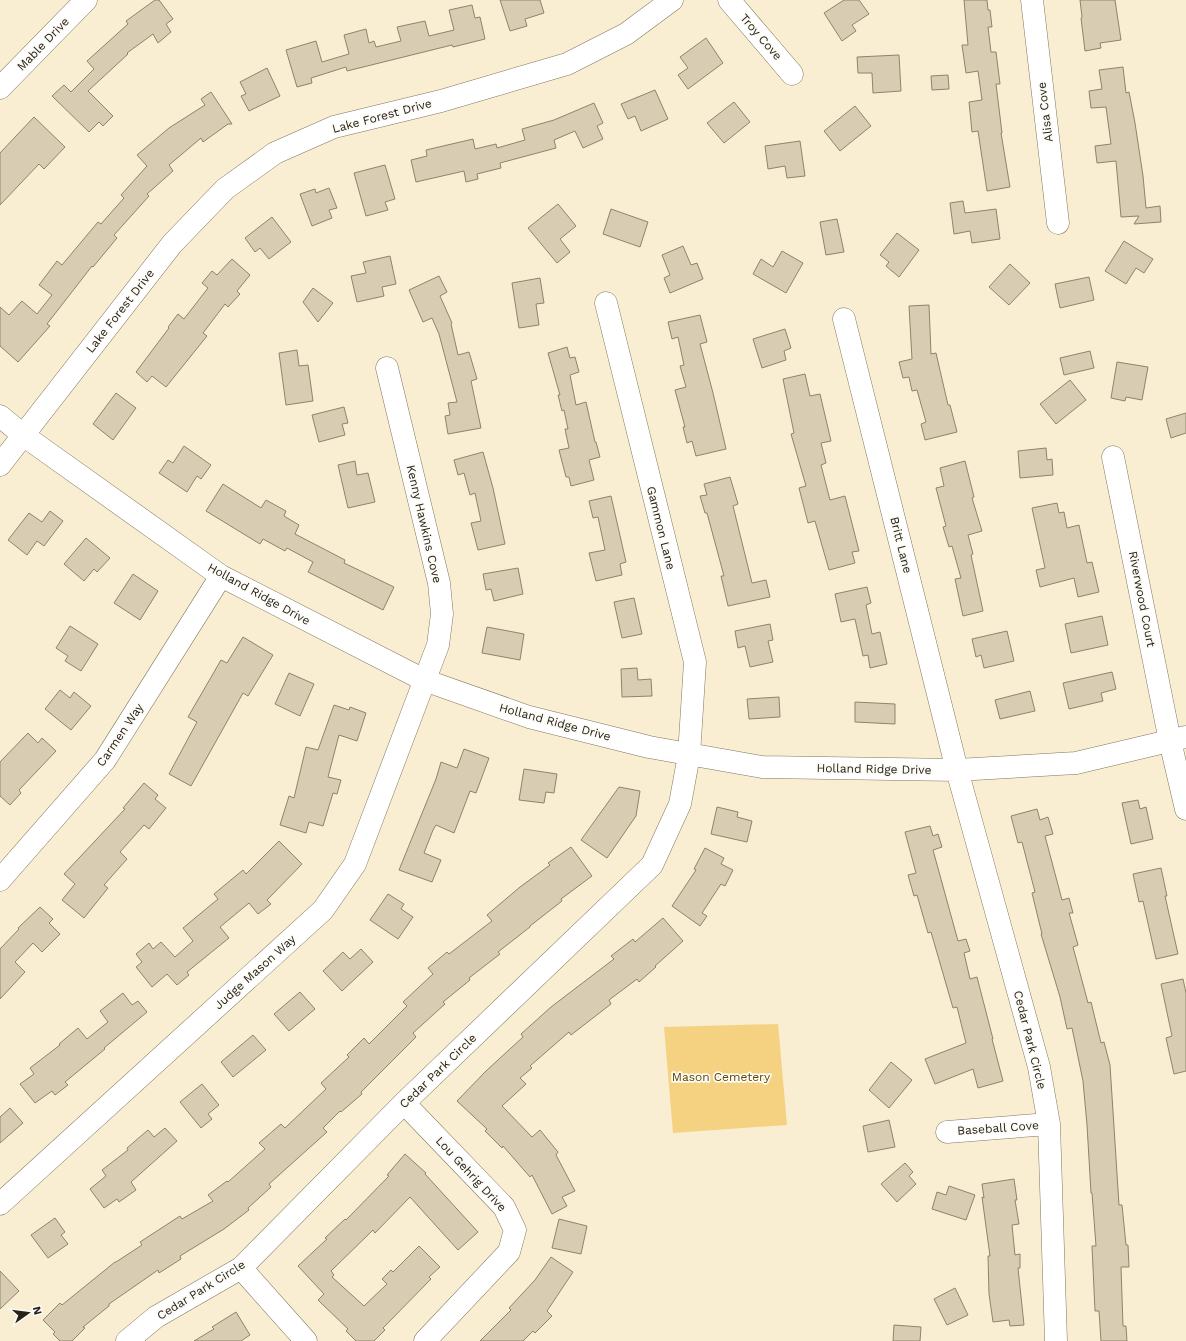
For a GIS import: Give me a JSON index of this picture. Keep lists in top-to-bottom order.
{
  "streets": {
    "street": [
      "Troy Cove",
      "Mable Drive",
      "Alisa Cove",
      "Lake Forest Drive",
      "Kenny Hawkins Cove",
      "Gammon Lane",
      "Britt Lane",
      "Holland Ridge Drive",
      "Riverwood Court",
      "Carmen Way",
      "Judge Mason Way",
      "Cedar Park Circle",
      "Baseball Cove",
      "Lou Gehrig Drive"
    ]
  },
  "crossings": [
    ["Lake Forest Drive", "Holland Ridge Drive"],
    ["Kenny Hawkins Cove", "Holland Ridge Drive"],
    ["Kenny Hawkins Cove", "Judge Mason Way"],
    ["Gammon Lane", "Holland Ridge Drive"],
    ["Gammon Lane", "Cedar Park Circle"],
    ["Britt Lane", "Holland Ridge Drive"],
    ["Britt Lane", "Cedar Park Circle"],
    ["Holland Ridge Drive", "Riverwood Court"],
    ["Holland Ridge Drive", "Carmen Way"],
    ["Holland Ridge Drive", "Judge Mason Way"],
    ["Holland Ridge Drive", "Cedar Park Circle"],
    ["Cedar Park Circle", "Baseball Cove"],
    ["Cedar Park Circle", "Lou Gehrig Drive"]
  ],
  "parks": ["Mason Cemetery"],
  "north": "right"
}
